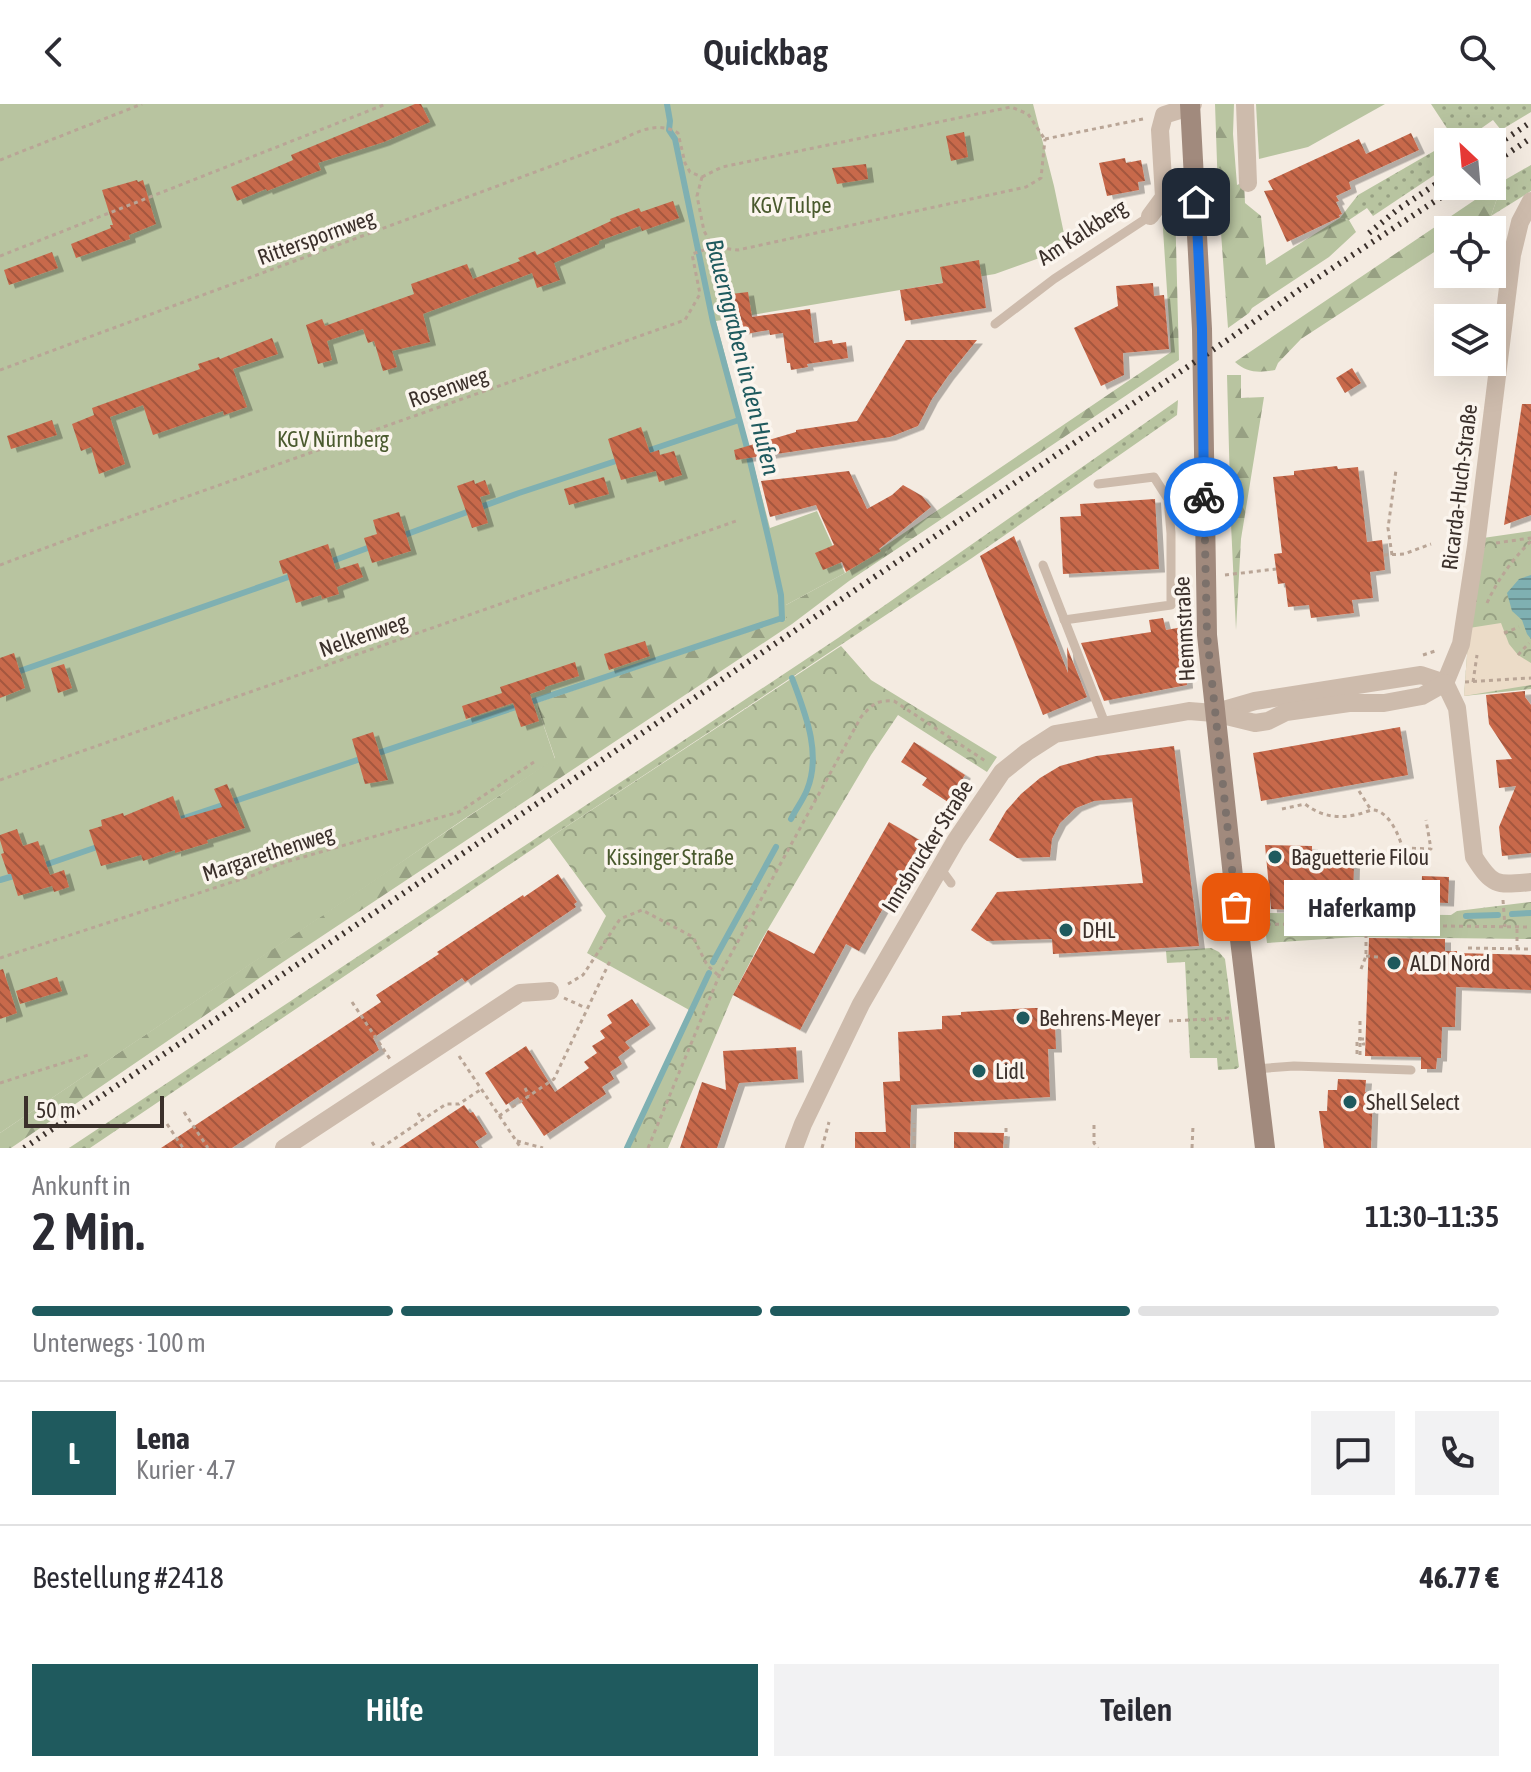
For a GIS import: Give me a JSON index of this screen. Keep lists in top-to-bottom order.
{
  "streets": {
    "street": [
      "Am Kalkberg",
      "Ricarda-Huch-Straße",
      "Hemmstraße",
      "Innsbrucker Straße"
    ],
    "path": [
      "Ritterspornweg",
      "Rosenweg",
      "Nelkenweg",
      "Margarethenweg"
    ]
  },
  "crossings": [
    ["Ricarda-Huch-Straße", "Innsbrucker Straße"],
    ["Hemmstraße", "Innsbrucker Straße"]
  ],
  "water": ["Bauerngraben in den Hufen"],
  "parks": ["KGV Tulpe", "KGV Nürnberg", "Kissinger Straße"],
  "places": [
    "Baguetterie Filou",
    "Haferkamp",
    "DHL",
    "ALDI Nord",
    "Behrens-Meyer",
    "Lidl",
    "Shell Select"
  ],
  "scale_bar": "50 m",
  "north": "top left",
  "page": {
    "header": "Quickbag",
    "bubble": "Haferkamp",
    "scale": "50 m",
    "heading": ["2 Min.", "Ankunft in", "11:30–11:35"],
    "panel": [
      "Lena",
      "Kurier · 4.7",
      "Bestellung #2418",
      "46.77 €"
    ],
    "bar": "Unterwegs · 100 m",
    "round": "L",
    "buttons": ["Hilfe", "Teilen"]
  }
}
